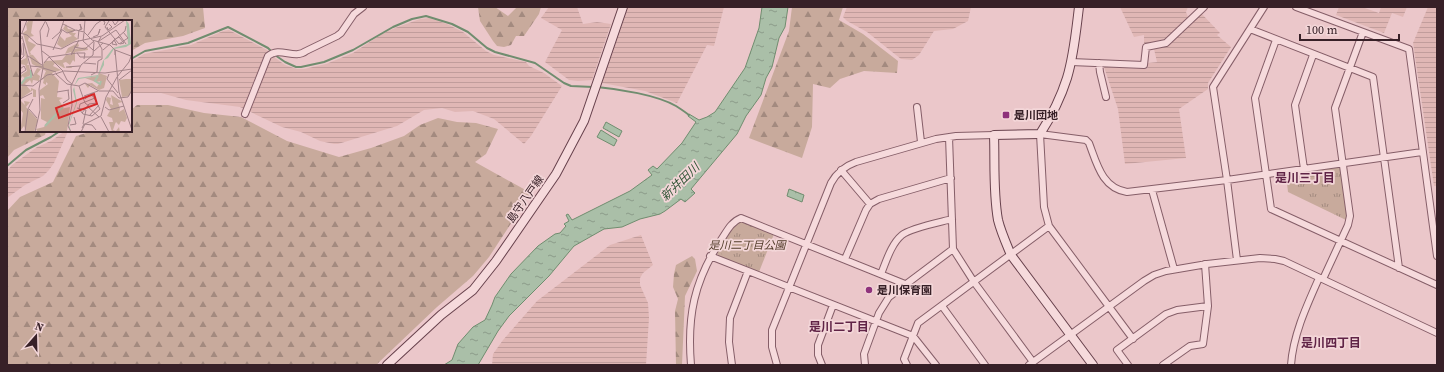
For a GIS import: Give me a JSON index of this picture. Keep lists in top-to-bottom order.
{
  "streets": {
    "street": ["島守八戸線"]
  },
  "districts": ["是川三丁目", "是川二丁目", "是川四丁目"],
  "water": ["新井田川"],
  "parks": ["是川二丁目公園"],
  "places": {
    "transit": ["是川団地"],
    "other": ["是川保育園"]
  },
  "scale_bar": "100 m",
  "north": "top"
}
